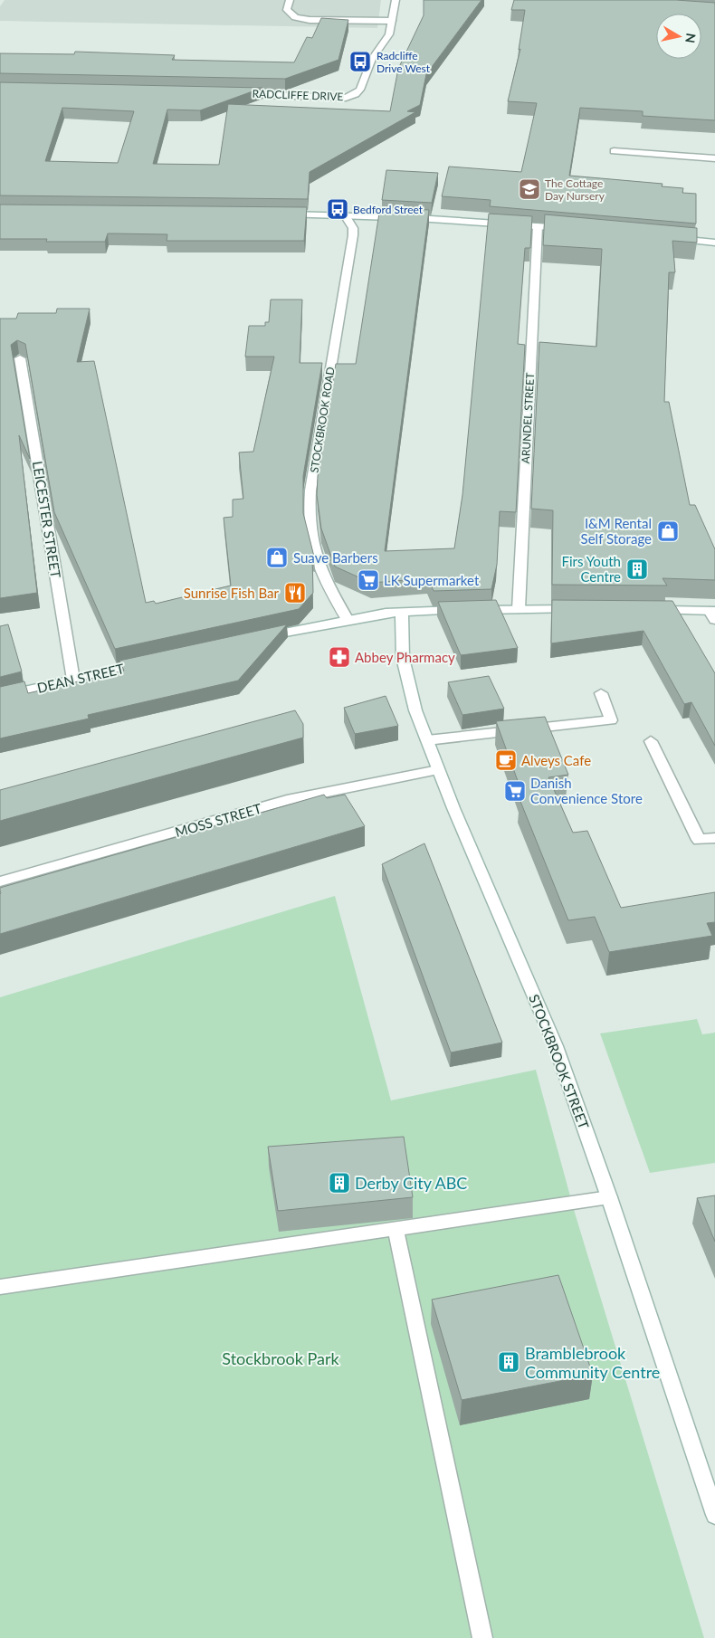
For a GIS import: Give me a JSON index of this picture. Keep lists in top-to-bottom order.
{
  "streets": {
    "street": [
      "RADCLIFFE DRIVE",
      "ARUNDEL STREET",
      "STOCKBROOK ROAD",
      "LEICESTER STREET",
      "DEAN STREET",
      "MOSS STREET",
      "STOCKBROOK STREET"
    ]
  },
  "crossings": [
    ["LEICESTER STREET", "DEAN STREET"],
    ["MOSS STREET", "STOCKBROOK STREET"]
  ],
  "parks": ["Stockbrook Park"],
  "places": {
    "bus stop": ["Radcliffe Drive West", "Bedford Street"],
    "school or university": ["The Cottage Day Nursery"],
    "shop": ["I&M Rental Self Storage", "Suave Barbers"],
    "building": ["Firs Youth Centre", "Derby City ABC", "Bramblebrook Community Centre"],
    "supermarket": ["LK Supermarket", "Danish Convenience Store"],
    "restaurant": ["Sunrise Fish Bar"],
    "pharmacy": ["Abbey Pharmacy"],
    "cafe": ["Alveys Cafe"]
  },
  "north": "right"
}
